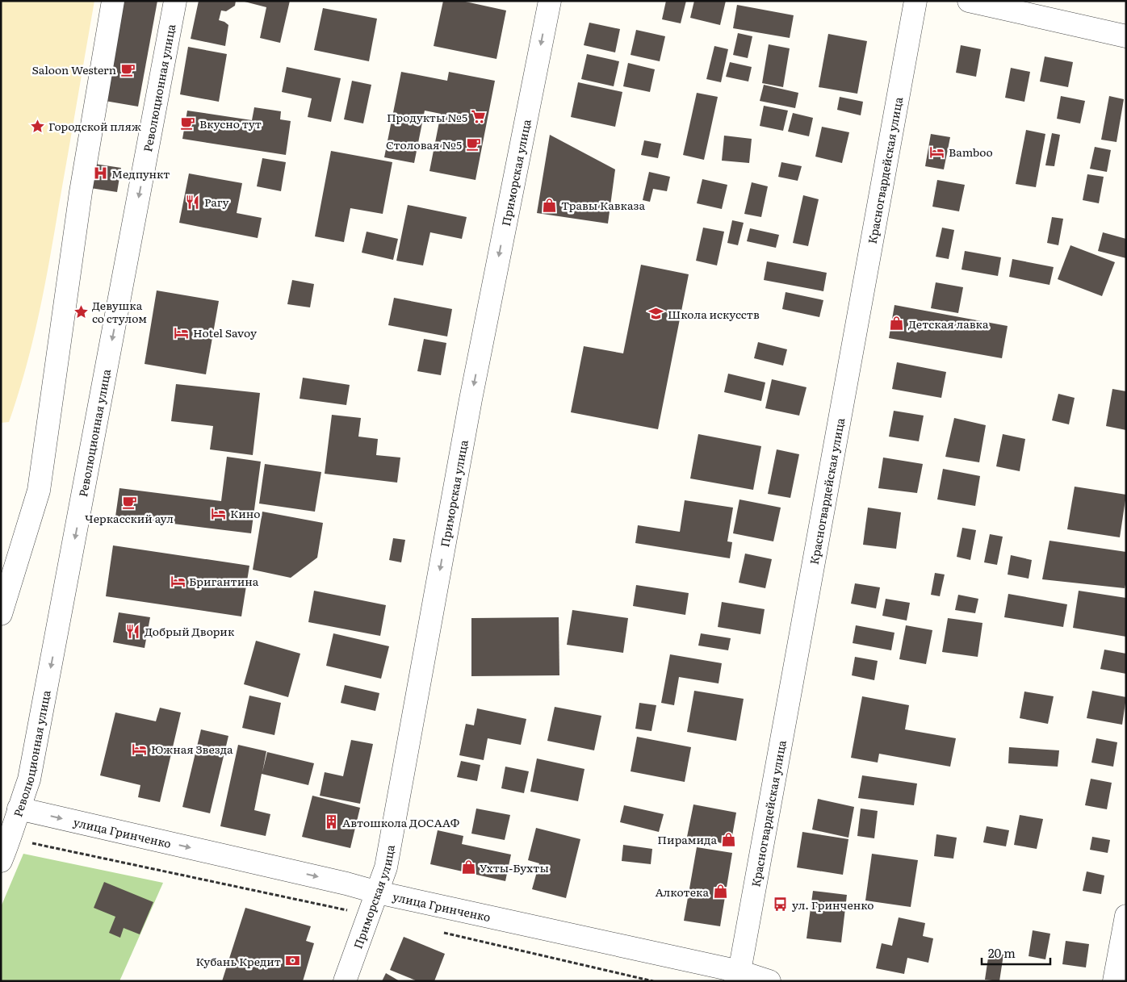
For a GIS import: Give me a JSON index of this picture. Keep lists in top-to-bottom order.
{
  "streets": {
    "street": [
      "Революционная улица",
      "Красногвардейская улица",
      "Приморская улица",
      "улица Гринченко"
    ]
  },
  "crossings": [
    ["Революционная улица", "улица Гринченко"],
    ["Красногвардейская улица", "улица Гринченко"],
    ["Приморская улица", "улица Гринченко"]
  ],
  "one_way": ["Приморская улица", "улица Гринченко"],
  "places": {
    "cafe": [
      "Saloon Western",
      "Вкусно тут",
      "Столовая №5",
      "Черкасский аул"
    ],
    "supermarket": ["Продукты №5"],
    "place": ["Городской пляж", "Девушка со стулом"],
    "hotel": [
      "Bamboo",
      "Hotel Savoy",
      "Кино",
      "Бригантина",
      "Южная Звезда"
    ],
    "hospital": ["Медпункт"],
    "restaurant": ["Рагу", "Добрый Дворик"],
    "shop": [
      "Травы Кавказа",
      "Детская лавка",
      "Пирамида",
      "Ухты-Бухты",
      "Алкотека"
    ],
    "school or university": ["Школа искусств"],
    "building": ["Автошкола ДОСААФ"],
    "bus stop": ["ул. Гринченко"],
    "bank": ["Кубань Кредит"]
  },
  "scale_bar": "20 m"
}
